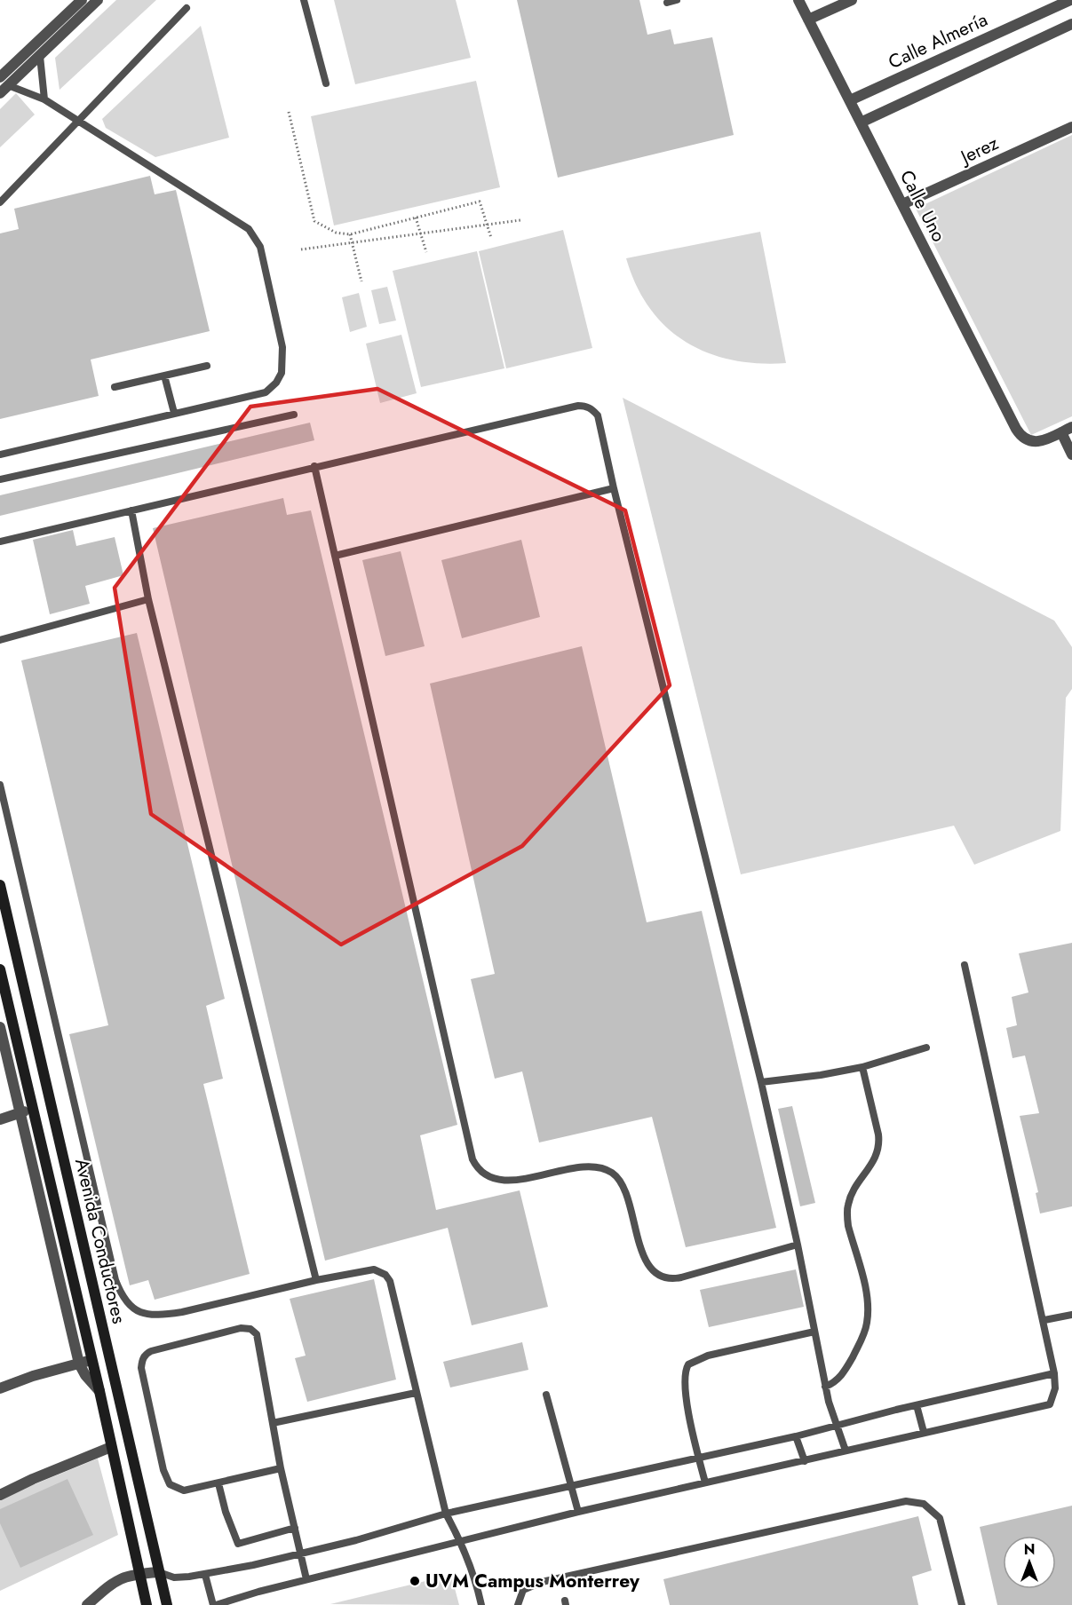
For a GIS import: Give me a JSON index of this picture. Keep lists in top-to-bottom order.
{
  "streets": {
    "main road": ["Avenida Conductores"],
    "street": ["Calle Almería", "Jerez", "Calle Uno"]
  },
  "crossings": [
    ["Calle Almería", "Calle Uno"],
    ["Jerez", "Calle Uno"]
  ],
  "places": ["UVM Campus Monterrey"],
  "north": "top"
}
